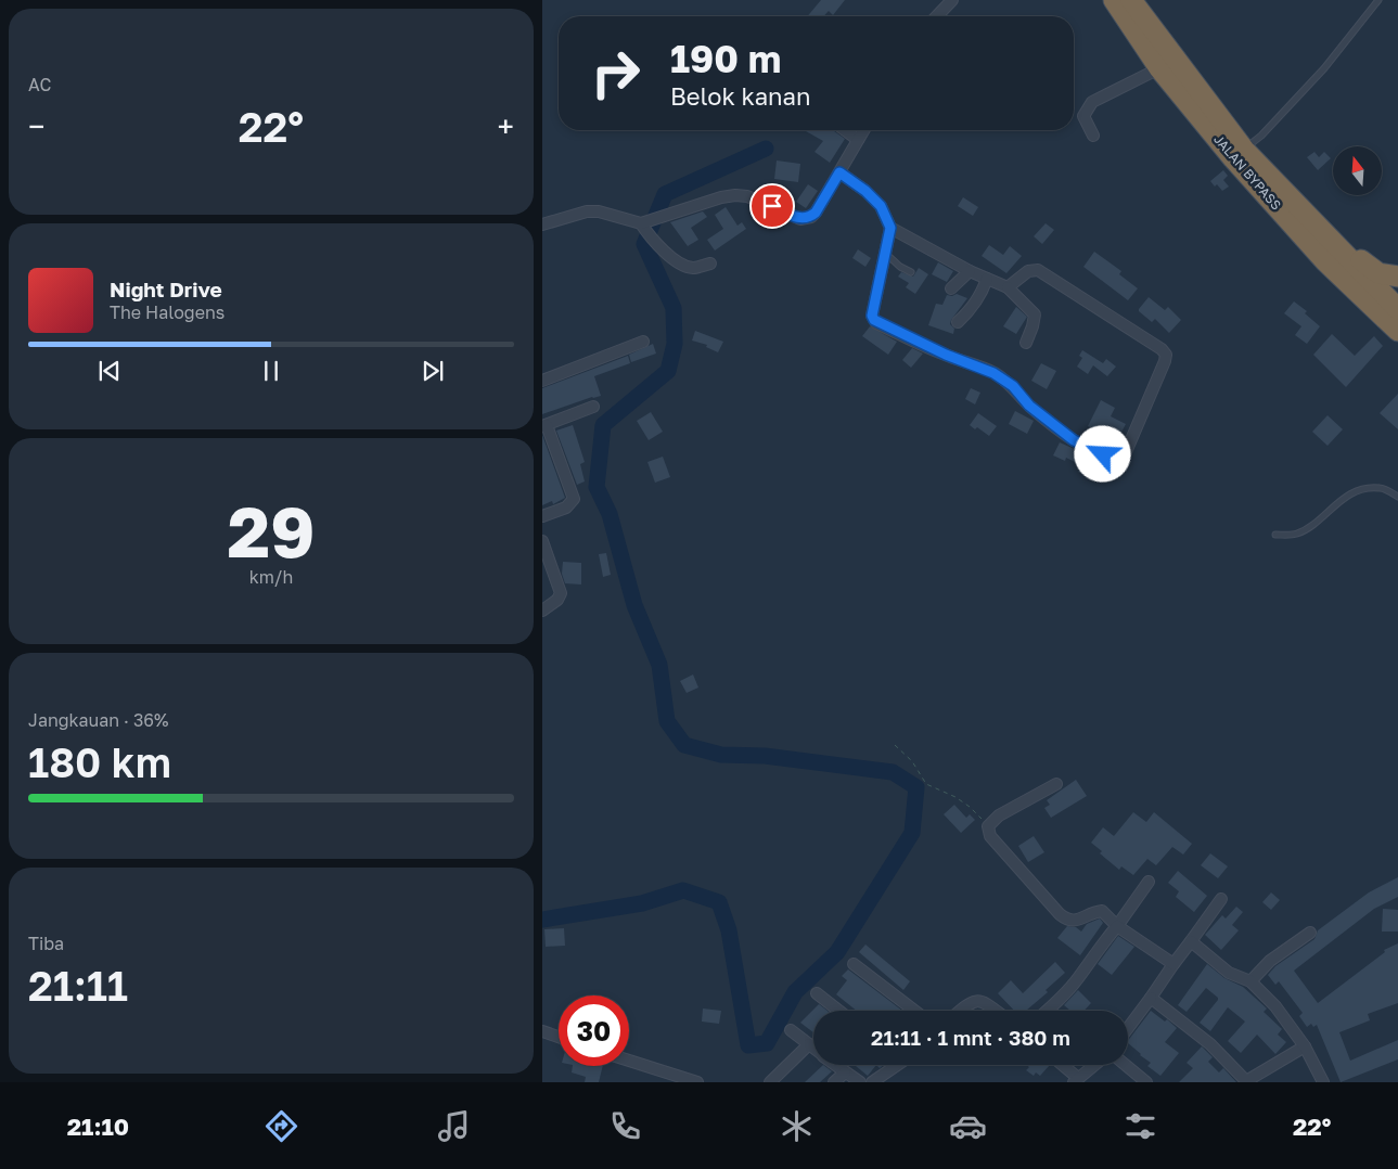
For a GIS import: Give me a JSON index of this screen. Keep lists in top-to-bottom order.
{
  "streets": {
    "highway": ["JALAN BYPASS"]
  },
  "north": "top",
  "page": {
    "tile": [
      "AC",
      ["29", "km/h"],
      ["Jangkauan · 36%", "180 km"],
      ["Tiba", "21:11"]
    ],
    "turn": ["190 m", "Belok kanan"],
    "heat": ["−", "22°", "+"],
    "song": ["Night Drive", "The Halogens"],
    "limit": "30",
    "trip": "21:11 · 1 mnt · 380 m",
    "tabs": ["21:10", "22°"]
  }
}
